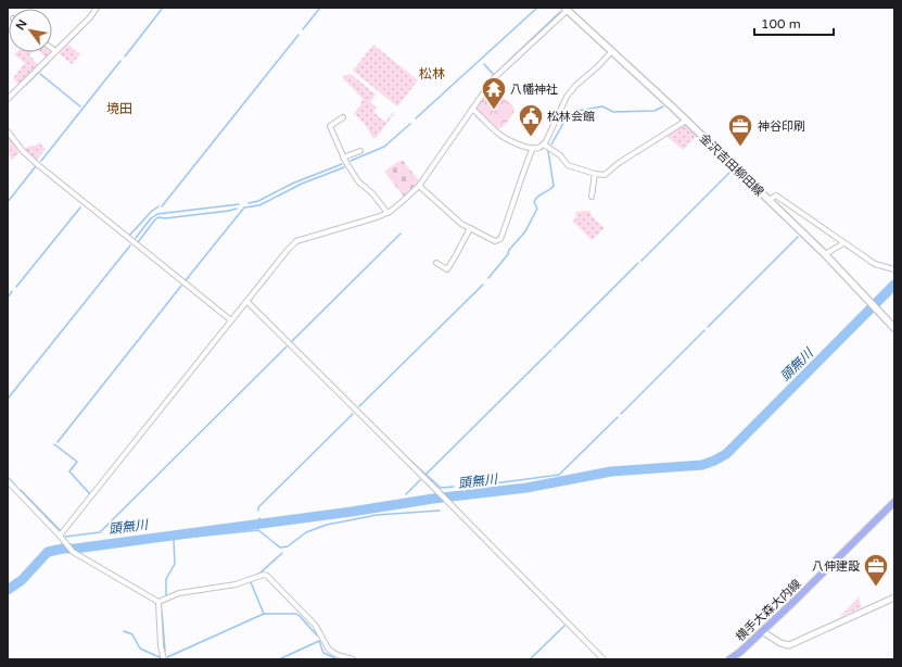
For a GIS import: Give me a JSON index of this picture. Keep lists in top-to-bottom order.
{
  "streets": {
    "main road": ["金沢吉田柳田線", "横手大森大内線"]
  },
  "districts": ["松林", "境田"],
  "water": ["頭無川"],
  "places": {
    "temple": ["八幡神社"],
    "public building": ["松林会館"],
    "office": ["神谷印刷", "八伸建設"]
  },
  "scale_bar": "100 m",
  "north": "top left"
}
